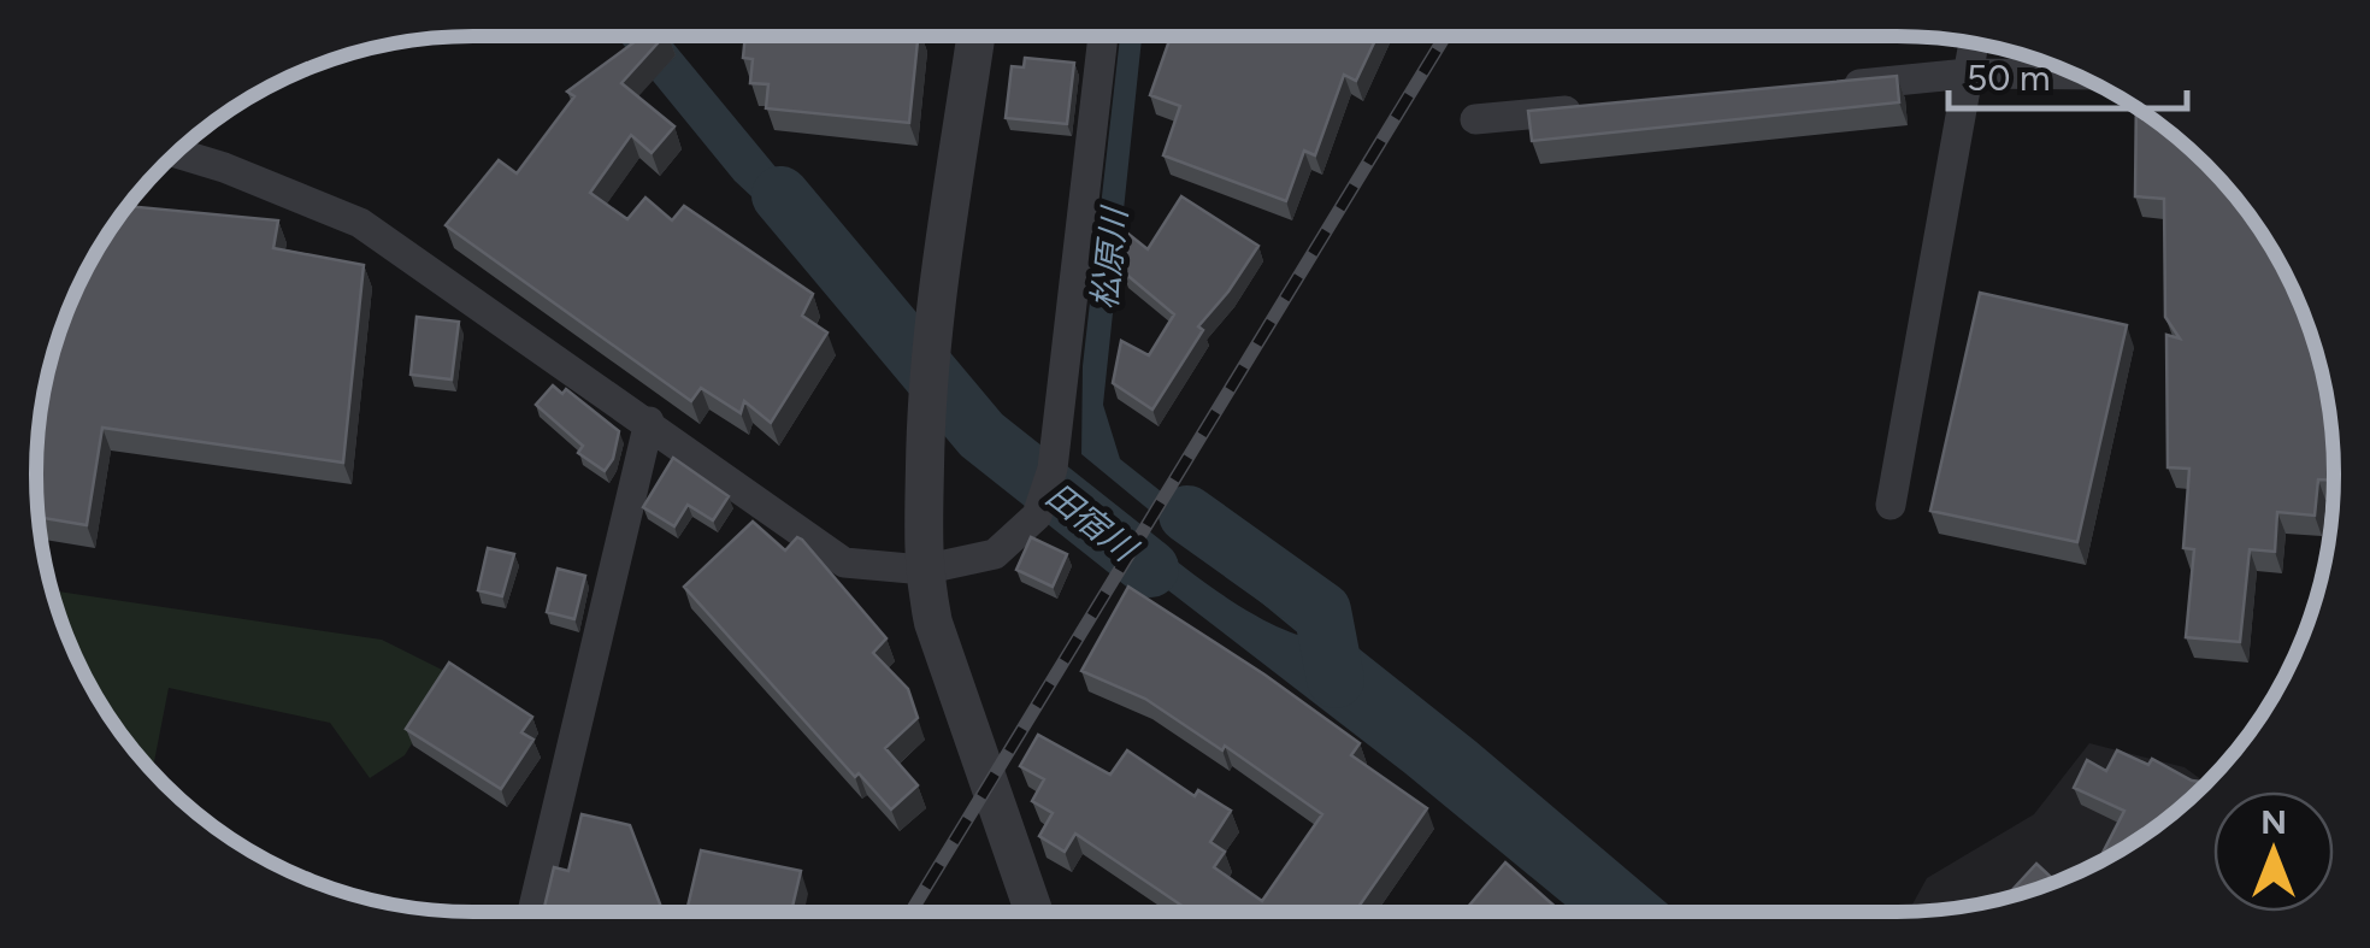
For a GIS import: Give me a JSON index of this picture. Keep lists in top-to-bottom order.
{
  "water": ["松原川", "田宿川"],
  "scale_bar": "50 m",
  "north": "top"
}
